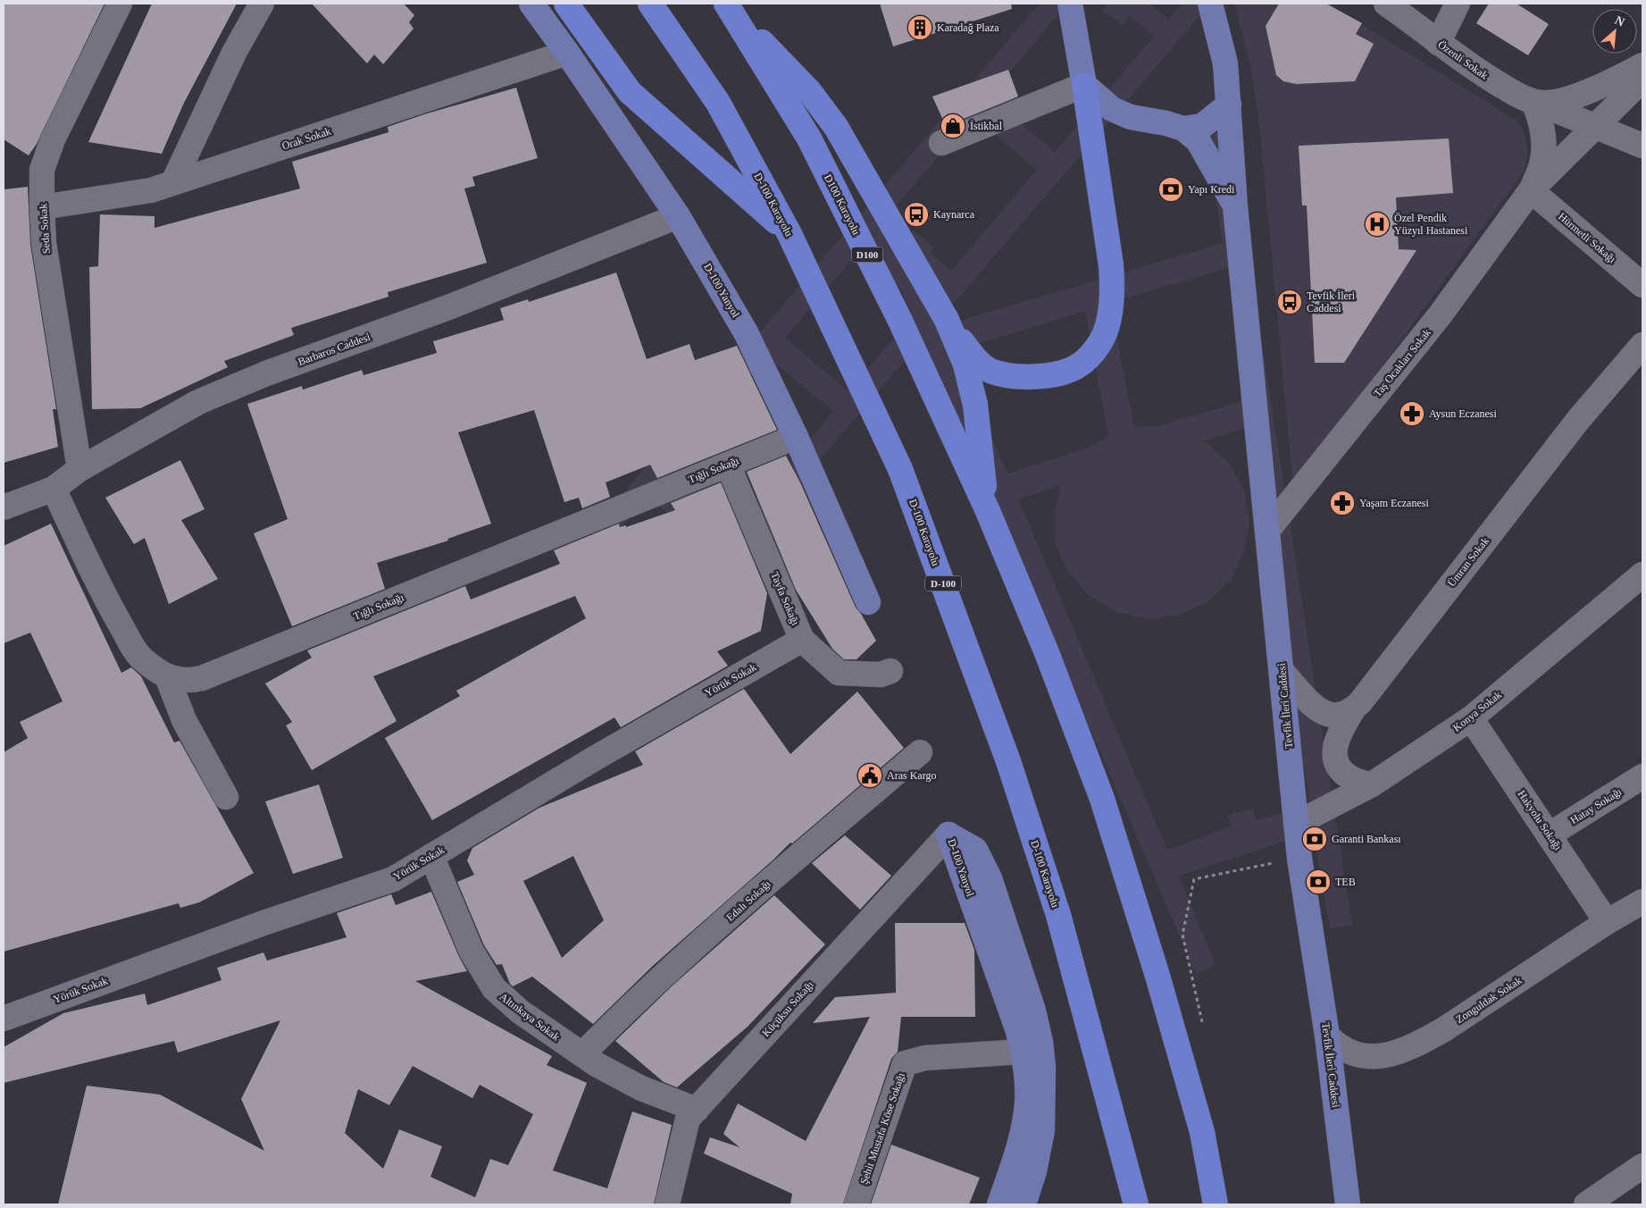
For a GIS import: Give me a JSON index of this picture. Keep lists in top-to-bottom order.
{
  "streets": {
    "highway": [
      "D-100 Karayolu",
      "D100 Karayolu",
      "D100",
      "D-100"
    ],
    "main road": ["D-100 Yanyol", "Tevfik İleri Caddesi"],
    "street": [
      "Özenli Sokak",
      "Orak Sokak",
      "Seda Sokak",
      "Hürmetli Sokağı",
      "Barbaros Caddesi",
      "Taş Ocakları Sokak",
      "Tığlı Sokağı",
      "Ümran Sokak",
      "Tayfa Sokağı",
      "Yörük Sokak",
      "Konya Sokak",
      "Hatay Sokağı",
      "Hakyolu Sokağı",
      "Edalı Sokağı",
      "Zonguldak Sokak",
      "Küçüksu Sokağı",
      "Altınkaya Sokak",
      "Şehit Mustafa Köse Sokağı"
    ]
  },
  "crossings": [
    ["Orak Sokak", "Seda Sokak"],
    ["Orak Sokak", "D-100 Yanyol"],
    ["Seda Sokak", "Barbaros Caddesi"],
    ["Hürmetli Sokağı", "Taş Ocakları Sokak"],
    ["D-100 Yanyol", "Barbaros Caddesi"],
    ["D-100 Yanyol", "Tığlı Sokağı"],
    ["D-100 Yanyol", "Küçüksu Sokağı"],
    ["D-100 Yanyol", "Şehit Mustafa Köse Sokağı"],
    ["Barbaros Caddesi", "Tığlı Sokağı"],
    ["Taş Ocakları Sokak", "Tevfik İleri Caddesi"],
    ["Tığlı Sokağı", "Tayfa Sokağı"],
    ["Ümran Sokak", "Konya Sokak"],
    ["Tayfa Sokağı", "Yörük Sokak"],
    ["Yörük Sokak", "Altınkaya Sokak"],
    ["Tevfik İleri Caddesi", "Konya Sokak"],
    ["Tevfik İleri Caddesi", "Zonguldak Sokak"],
    ["Konya Sokak", "Hakyolu Sokağı"],
    ["Hatay Sokağı", "Hakyolu Sokağı"],
    ["Hakyolu Sokağı", "Zonguldak Sokak"],
    ["Edalı Sokağı", "Altınkaya Sokak"],
    ["Küçüksu Sokağı", "Altınkaya Sokak"]
  ],
  "places": {
    "building": ["Karadağ Plaza"],
    "shop": ["İstikbal"],
    "bank": ["Yapı Kredi", "Garanti Bankası", "TEB"],
    "bus stop": ["Kaynarca", "Tevfik İleri Caddesi"],
    "hospital": ["Özel Pendik Yüzyıl Hastanesi"],
    "pharmacy": ["Aysun Eczanesi", "Yaşam Eczanesi"],
    "public building": ["Aras Kargo"]
  },
  "north": "top right"
}
